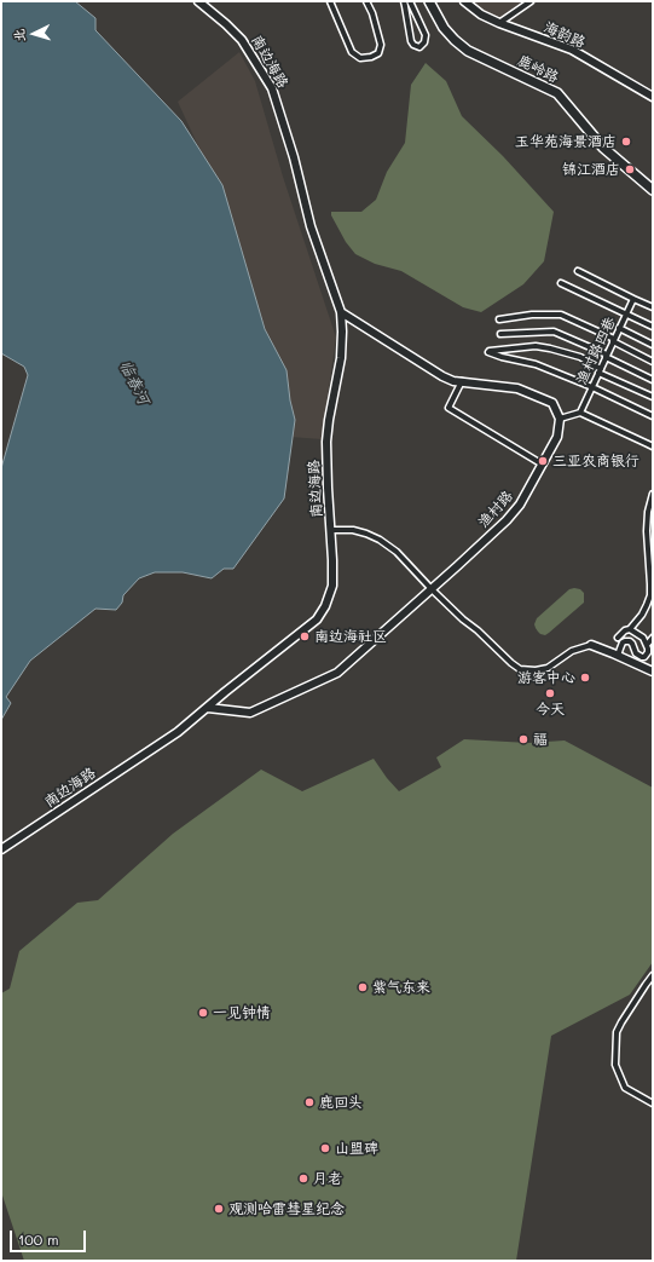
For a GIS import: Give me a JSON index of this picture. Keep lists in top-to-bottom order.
{
  "streets": {
    "main road": [
      "海韵路",
      "南边海路",
      "鹿岭路",
      "渔村路"
    ],
    "street": ["渔村路四巷"]
  },
  "crossings": [
    ["南边海路", "渔村路"]
  ],
  "water": ["临春河"],
  "places": [
    "玉华苑海景酒店",
    "锦江酒店",
    "三亚农商银行",
    "南边海社区",
    "游客中心",
    "今天",
    "福",
    "紫气东来",
    "一见钟情",
    "鹿回头",
    "山盟碑",
    "月老",
    "观测哈雷彗星纪念"
  ],
  "scale_bar": "100 m",
  "north": "left"
}
